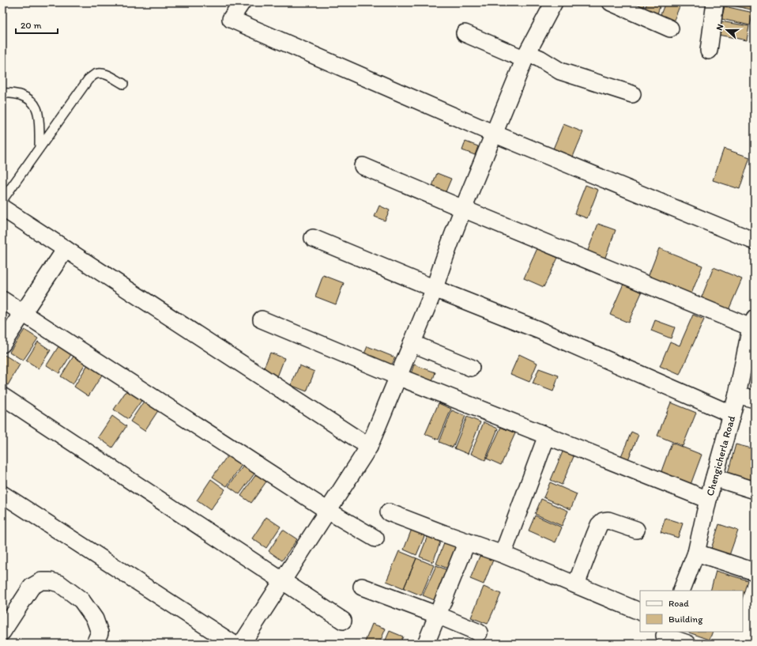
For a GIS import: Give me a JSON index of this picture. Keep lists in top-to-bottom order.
{
  "streets": {
    "street": ["Chengicherla Road"]
  },
  "legend": ["Road", "Building"],
  "scale_bar": "20 m",
  "north": "left"
}
